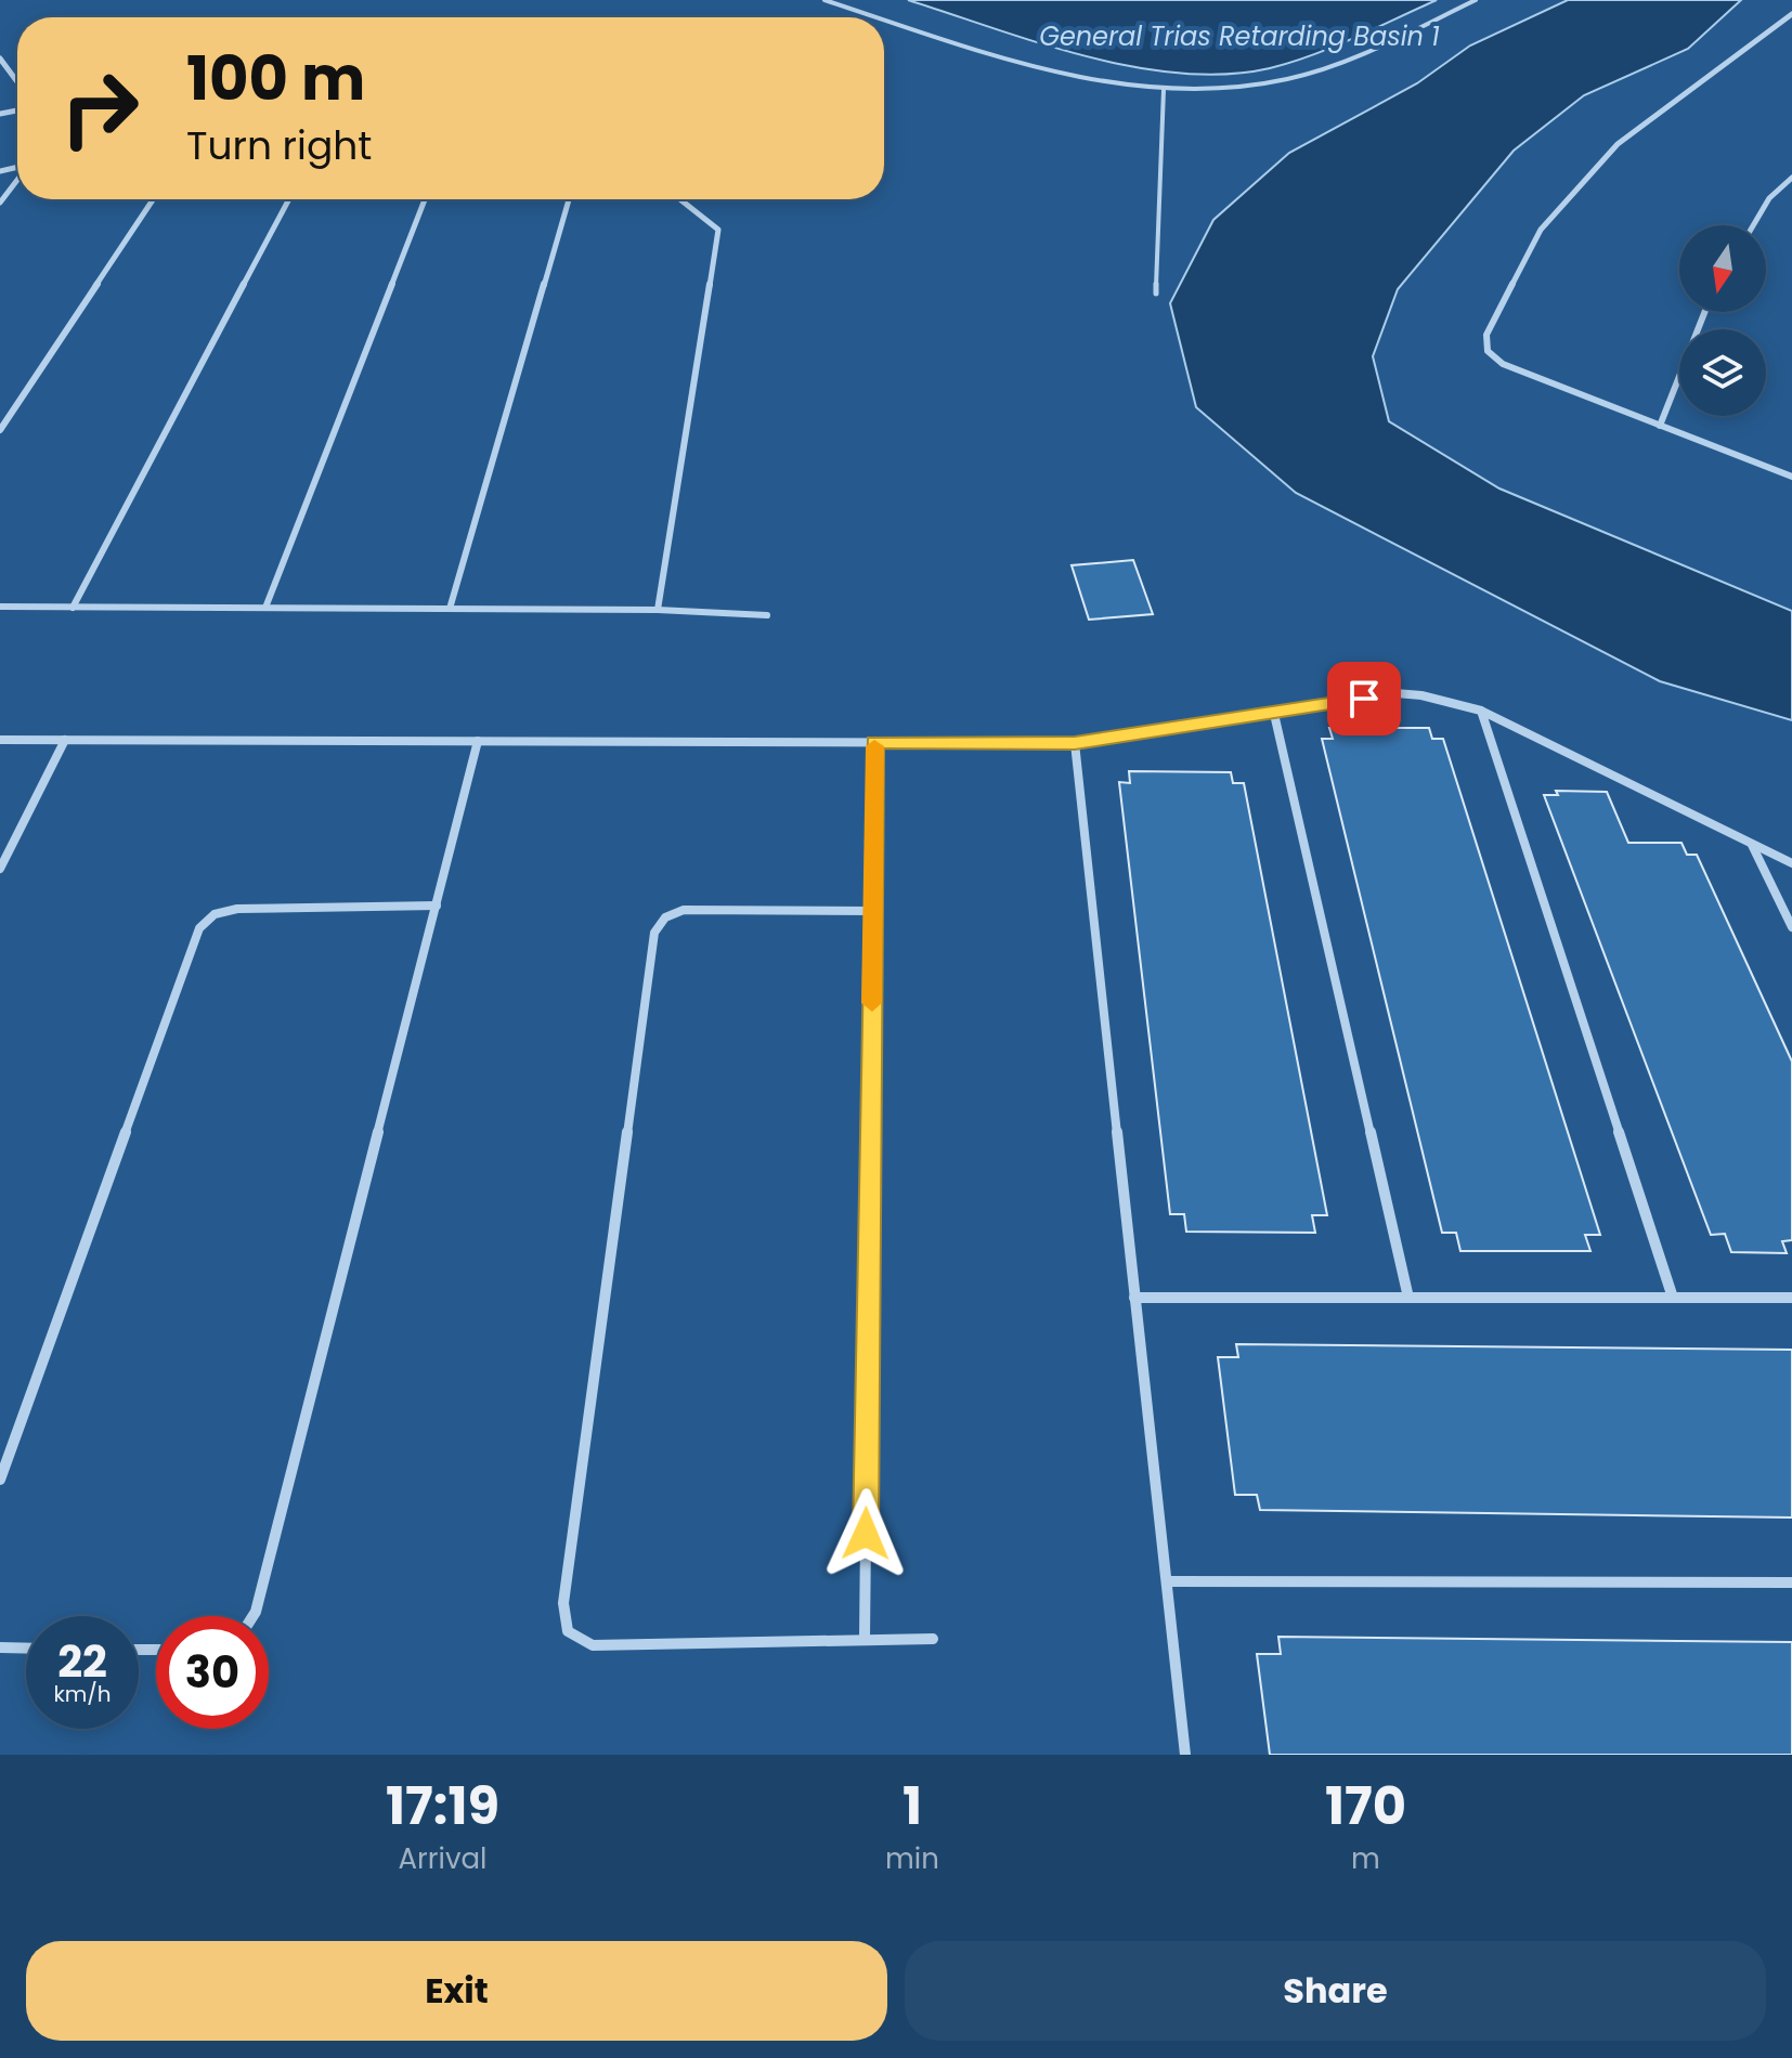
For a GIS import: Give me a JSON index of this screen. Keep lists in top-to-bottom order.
{
  "water": ["General Trias Retarding Basin 1"],
  "north": "bottom",
  "page": {
    "turn": ["100 m", "Turn right"],
    "speed": "22 km/h",
    "limit": "30",
    "eta": [
      "17:19",
      "Arrival",
      "1",
      "min",
      "170",
      "m"
    ],
    "buttons": ["Exit", "Share"]
  }
}
